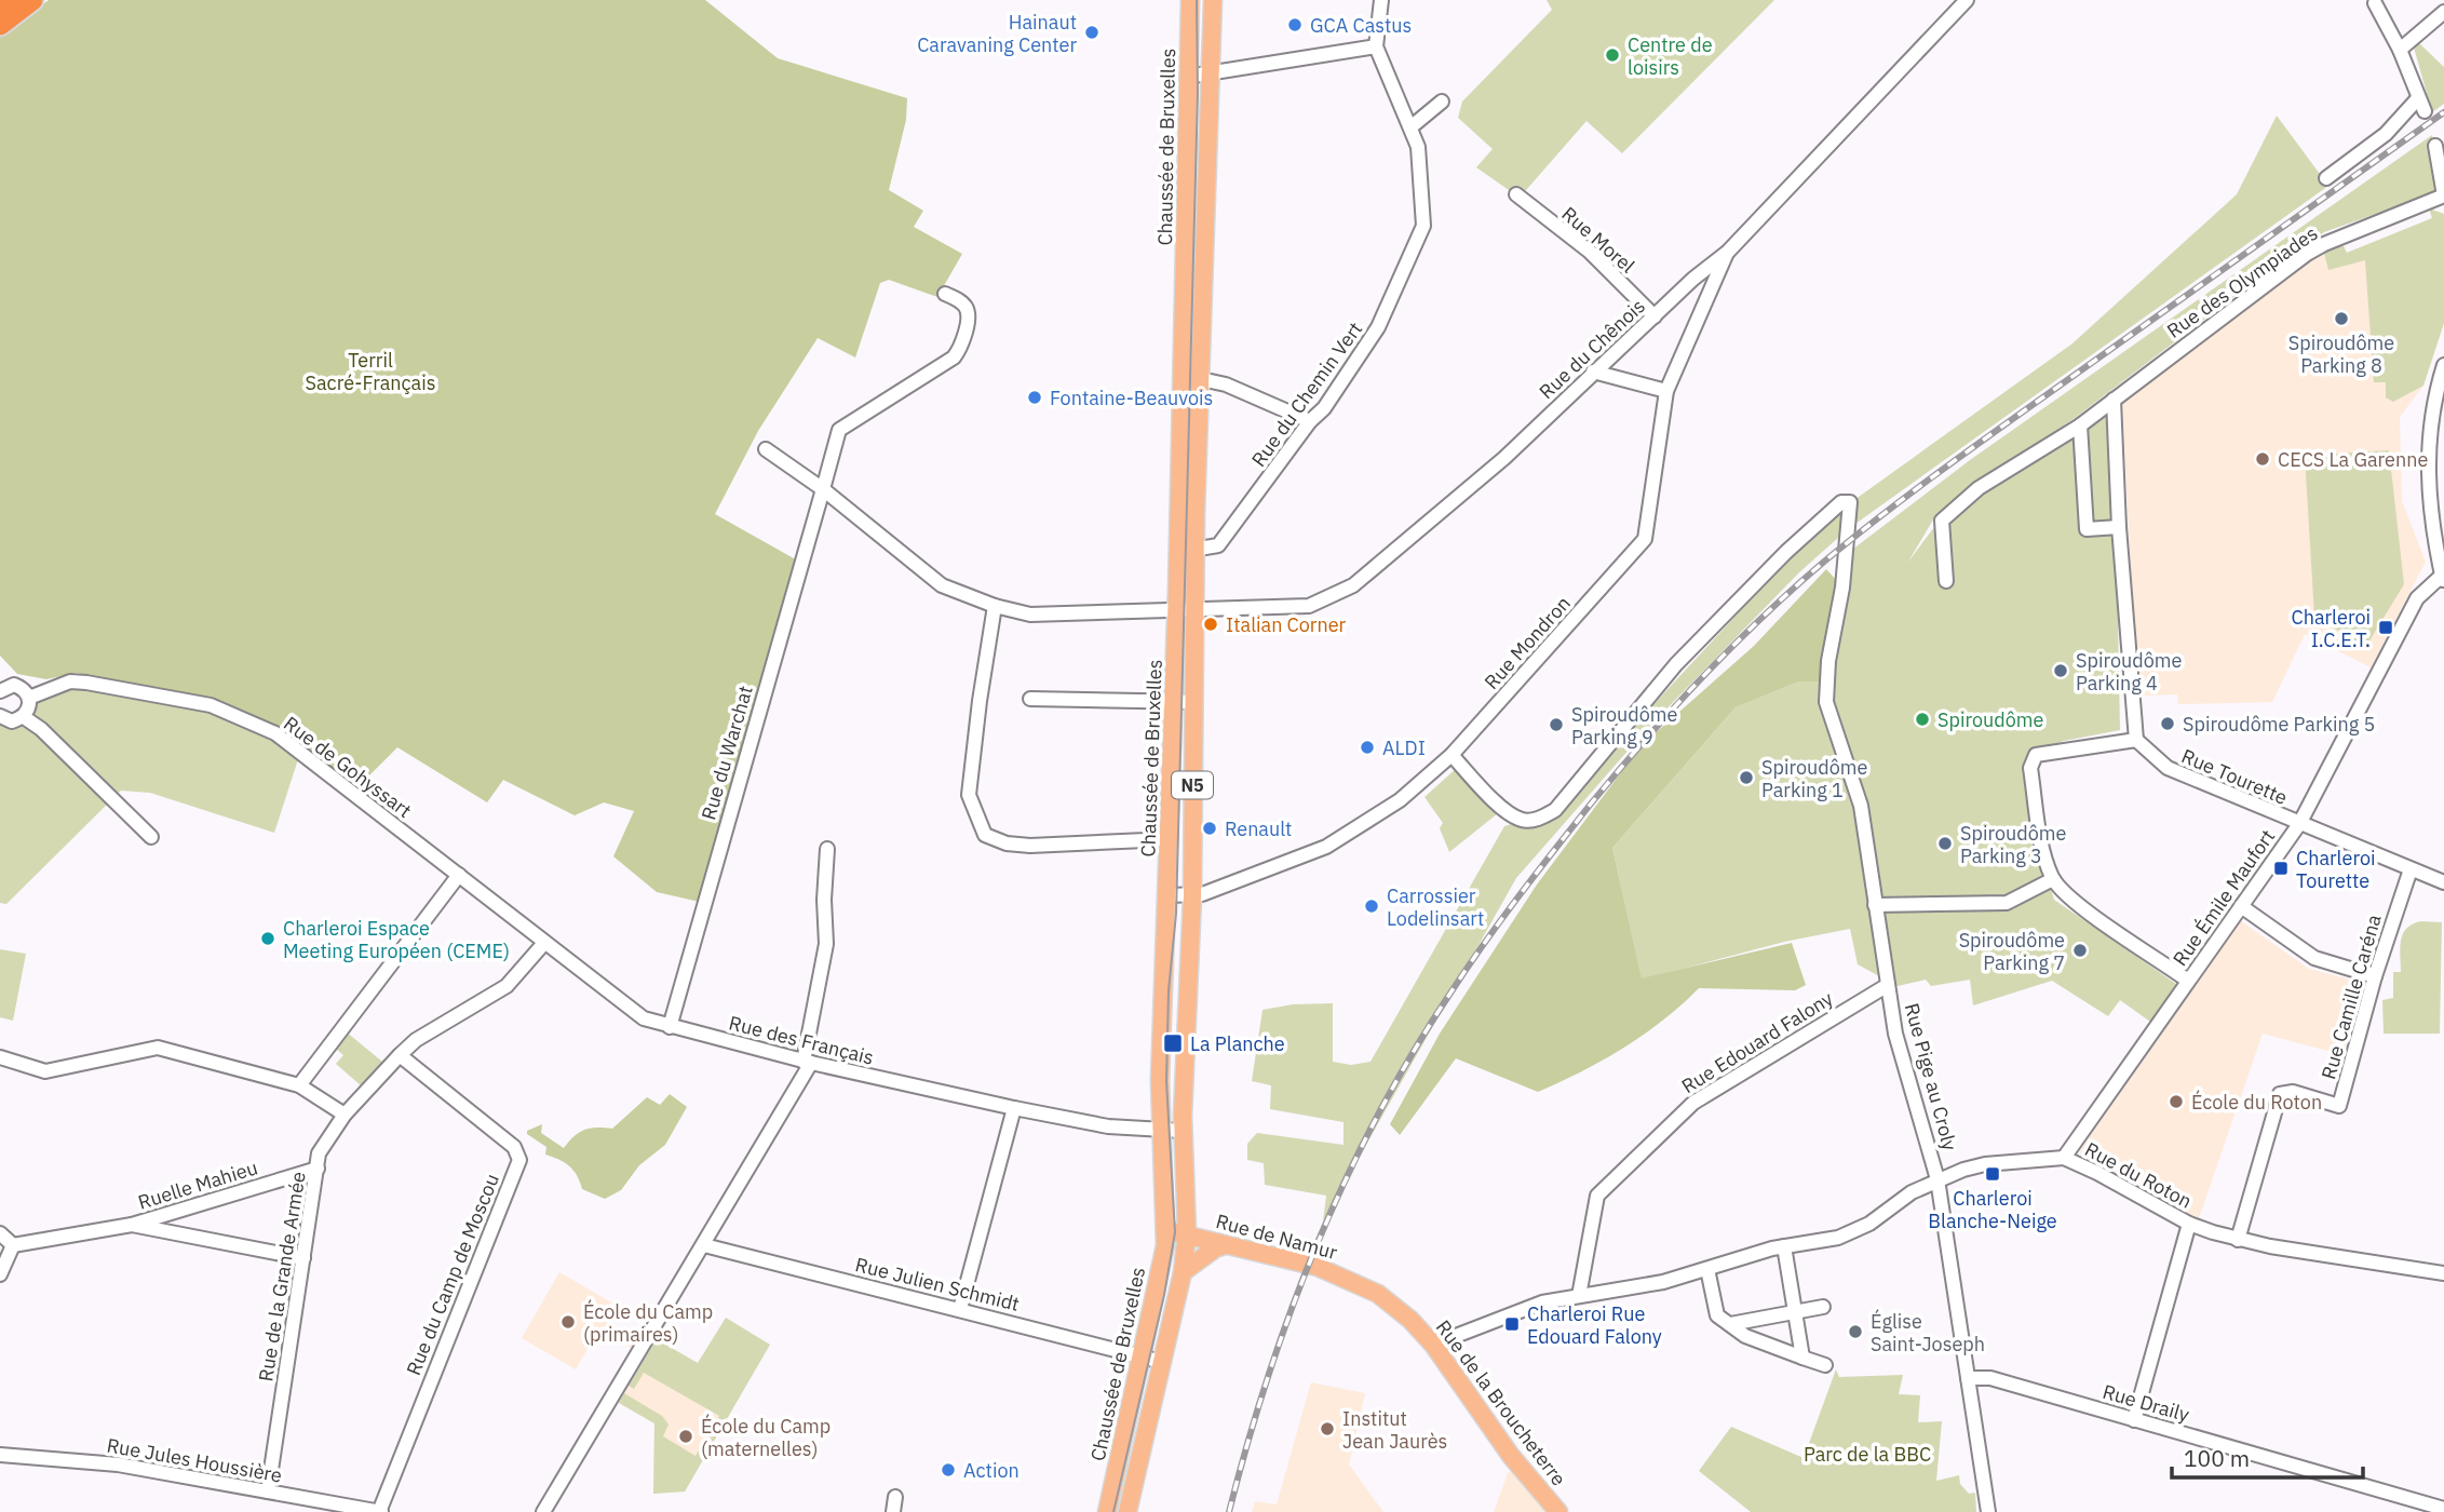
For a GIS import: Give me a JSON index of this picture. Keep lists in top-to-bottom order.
{
  "streets": {
    "main road": [
      "Chaussée de Bruxelles",
      "N5",
      "Rue de Namur",
      "Rue de la Broucheterre"
    ],
    "street": [
      "Rue Morel",
      "Rue des Olympiades",
      "Rue du Chênois",
      "Rue du Chemin Vert",
      "Rue Mondron",
      "Rue du Warchat",
      "Rue de Gohyssart",
      "Rue Tourette",
      "Rue Émile Maufort",
      "Rue Camille Caréna",
      "Rue des Français",
      "Rue Edouard Falony",
      "Rue Pige au Croly",
      "Rue du Roton",
      "Ruelle Mahieu",
      "Rue du Camp de Moscou",
      "Rue de la Grande Armée",
      "Rue Julien Schmidt",
      "Rue Draily",
      "Rue Jules Houssière"
    ]
  },
  "crossings": [
    ["Chaussée de Bruxelles", "Rue du Chênois"],
    ["Chaussée de Bruxelles", "Rue du Chemin Vert"],
    ["Chaussée de Bruxelles", "Rue Mondron"],
    ["Chaussée de Bruxelles", "Rue des Français"],
    ["Chaussée de Bruxelles", "Rue de Namur"],
    ["Chaussée de Bruxelles", "Rue Julien Schmidt"],
    ["Rue Morel", "Rue du Chênois"],
    ["Rue du Chênois", "Rue Mondron"],
    ["Rue Mondron", "Rue Pige au Croly"],
    ["Rue du Warchat", "Rue des Français"],
    ["Rue de Gohyssart", "Rue des Français"],
    ["Rue Tourette", "Rue Émile Maufort"],
    ["Rue Tourette", "Rue Camille Caréna"],
    ["Rue Émile Maufort", "Rue du Roton"],
    ["Rue Camille Caréna", "Rue du Roton"],
    ["Rue des Français", "Rue de la Grande Armée"],
    ["Rue Edouard Falony", "Rue Pige au Croly"],
    ["Rue Edouard Falony", "Rue du Roton"],
    ["Rue Pige au Croly", "Rue du Roton"],
    ["Rue Pige au Croly", "Rue Draily"],
    ["Rue du Roton", "Rue de la Broucheterre"],
    ["Ruelle Mahieu", "Rue de la Grande Armée"],
    ["Rue de Namur", "Rue de la Broucheterre"],
    ["Rue du Camp de Moscou", "Rue de la Grande Armée"],
    ["Rue du Camp de Moscou", "Rue Jules Houssière"],
    ["Rue de la Grande Armée", "Rue Jules Houssière"]
  ],
  "parks": ["Terril Sacré-Français", "Parc de la BBC"],
  "places": {
    "other": [
      "GCA Castus",
      "Hainaut Caravaning Center",
      "Centre de loisirs",
      "Spiroudôme Parking 8",
      "Fontaine-Beauvois",
      "CECS La Garenne",
      "Italian Corner",
      "Spiroudôme Parking 4",
      "Spiroudôme",
      "Spiroudôme Parking 5",
      "Spiroudôme Parking 9",
      "ALDI",
      "Spiroudôme Parking 1",
      "Renault",
      "Spiroudôme Parking 3",
      "Carrossier Lodelinsart",
      "Charleroi Espace Meeting Européen (CEME)",
      "Spiroudôme Parking 7",
      "École du Roton",
      "École du Camp (primaires)",
      "Église Saint-Joseph",
      "Institut Jean Jaurès",
      "École du Camp (maternelles)",
      "Action"
    ],
    "transit": [
      "Charleroi I.C.E.T.",
      "Charleroi Tourette",
      "La Planche",
      "Charleroi Blanche-Neige",
      "Charleroi Rue Edouard Falony"
    ]
  },
  "scale_bar": "100 m"
}
